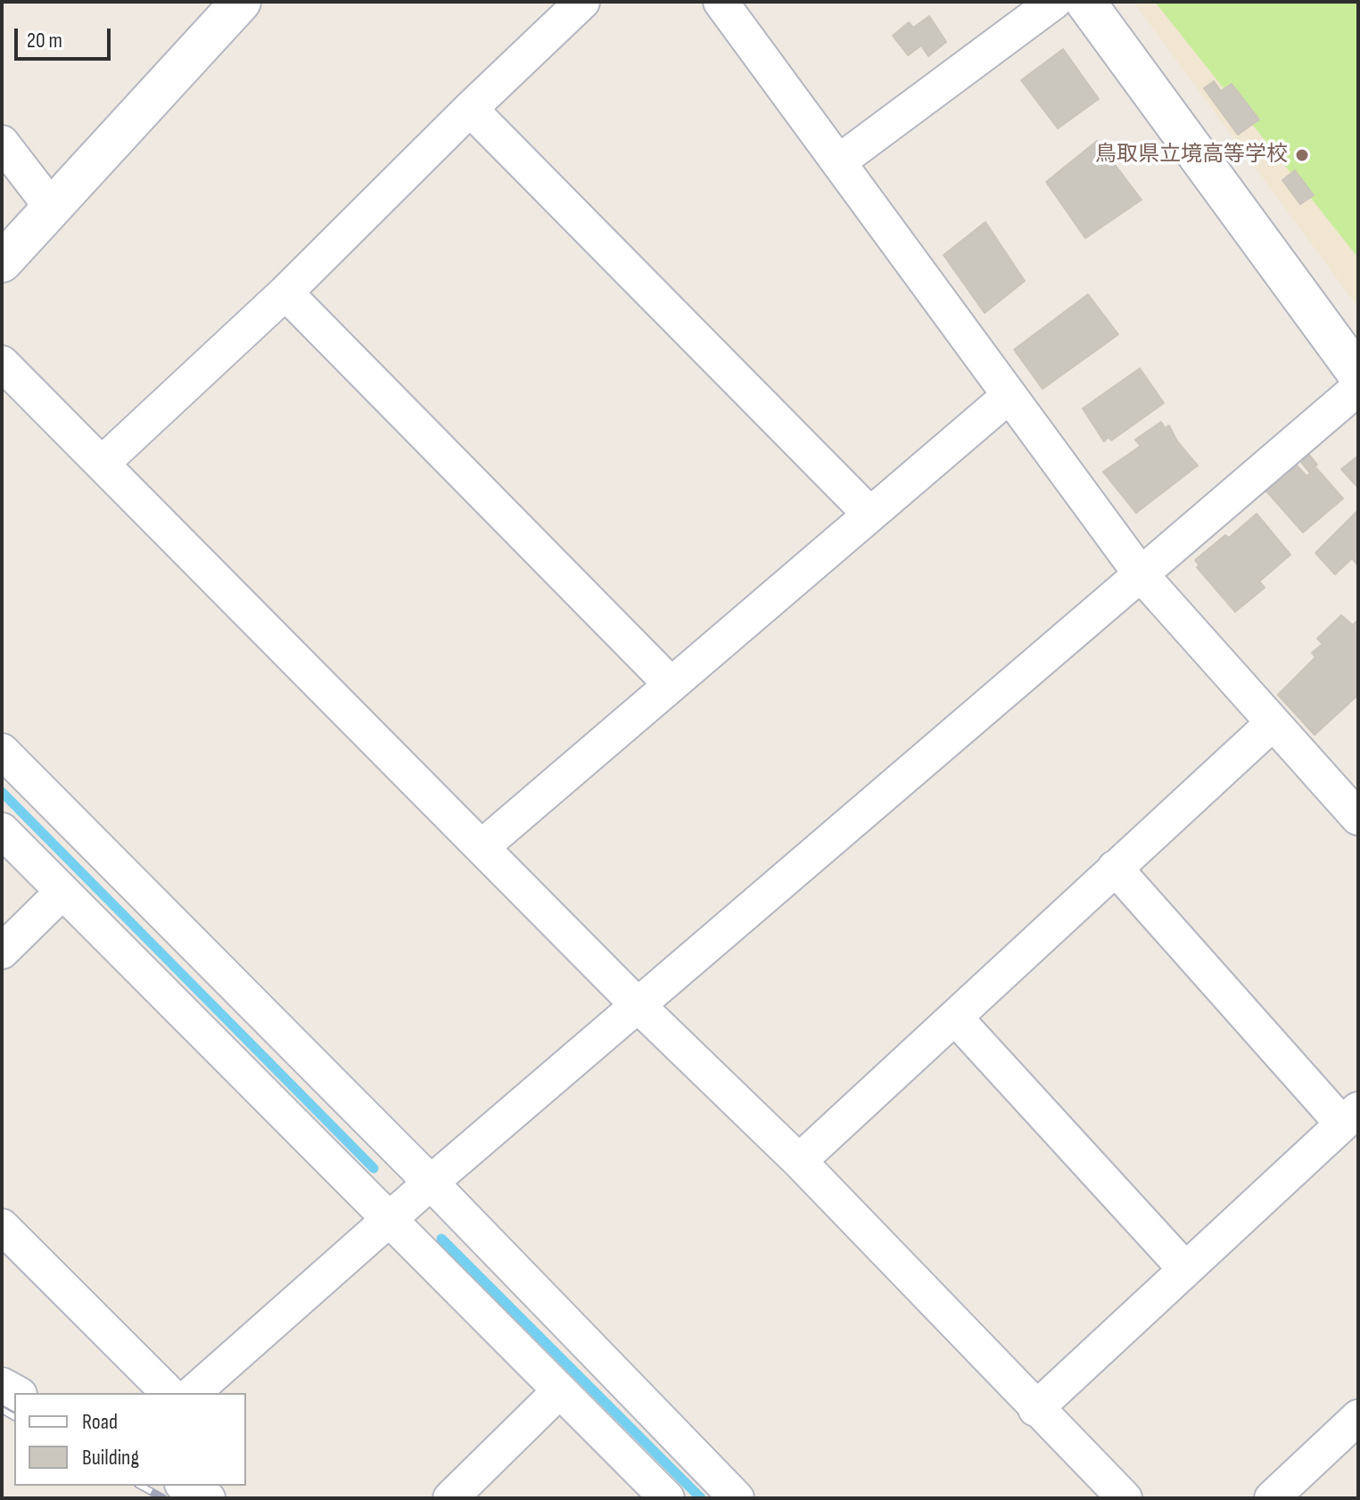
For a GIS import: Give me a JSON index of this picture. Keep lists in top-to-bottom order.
{
  "places": ["鳥取県立境高等学校"],
  "legend": ["Road", "Building"],
  "scale_bar": "20 m"
}
